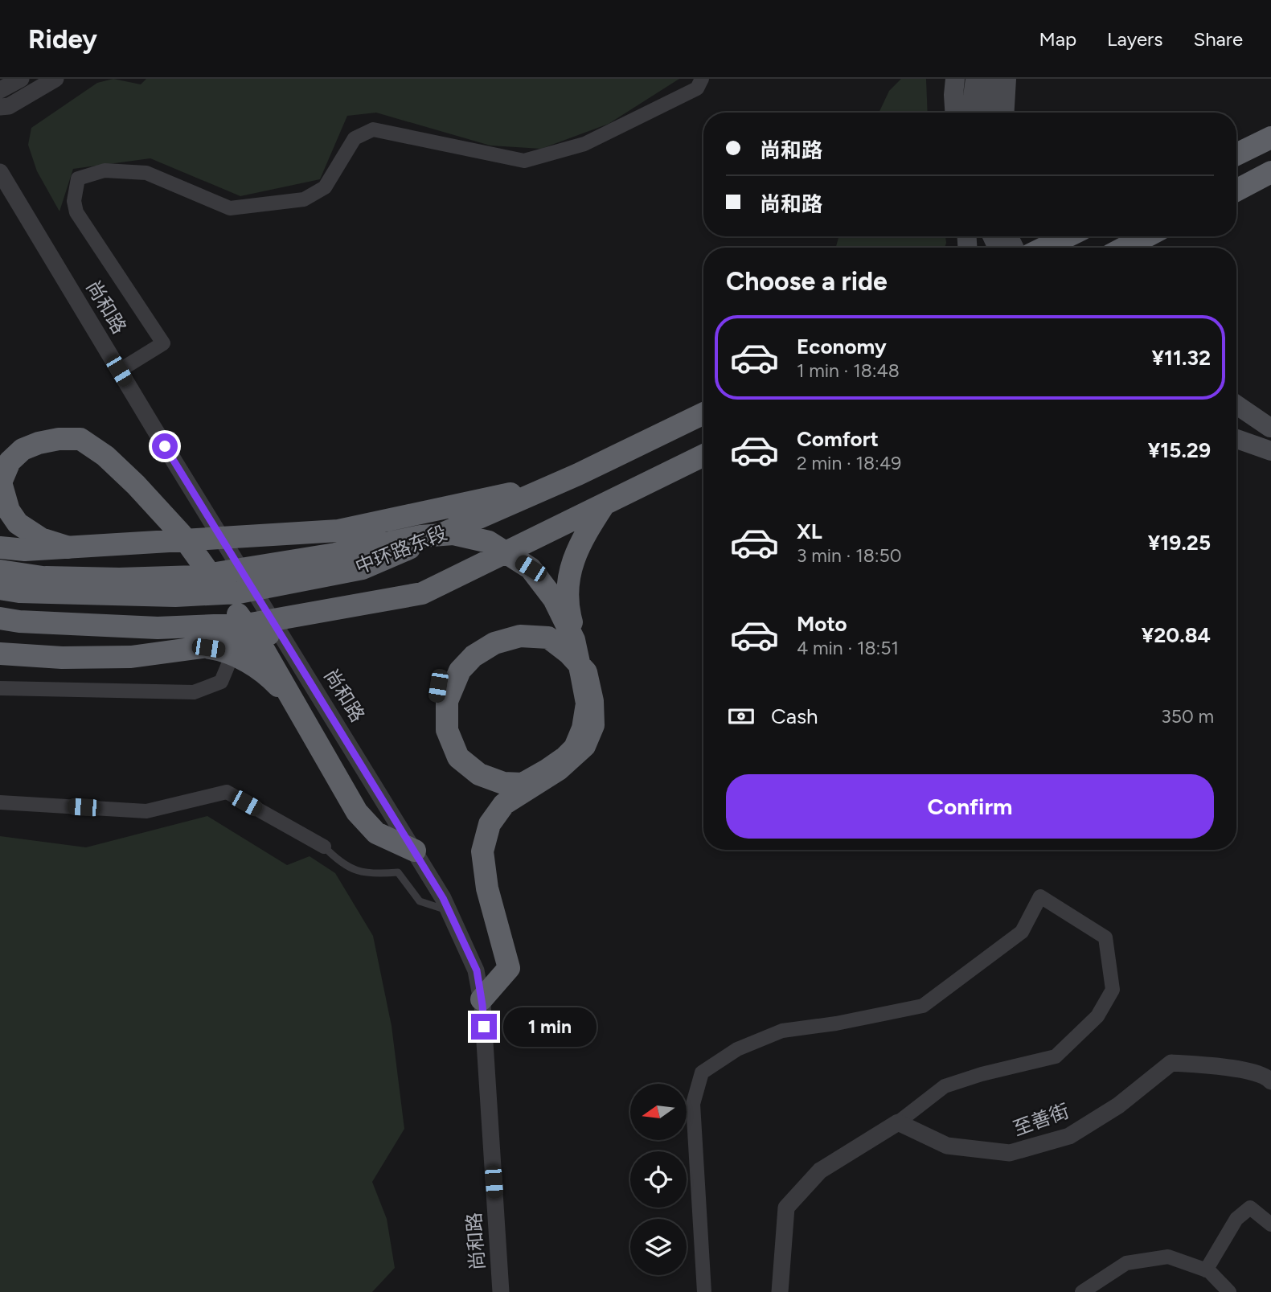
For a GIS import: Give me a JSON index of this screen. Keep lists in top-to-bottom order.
{
  "streets": {
    "highway": ["中环路东段"],
    "street": ["尚和路", "至善街"]
  },
  "north": "left",
  "page": {
    "header": "Ridey",
    "nav": ["Map", "Layers", "Share"],
    "banner": ["尚和路", "尚和路"],
    "heading": "Choose a ride",
    "list": [
      {
        "name": "Economy",
        "note": "1 min · 18:48",
        "value": "¥11.32"
      },
      {
        "name": "Comfort",
        "note": "2 min · 18:49",
        "value": "¥15.29"
      },
      {
        "name": "XL",
        "note": "3 min · 18:50",
        "value": "¥19.25"
      },
      {
        "name": "Moto",
        "note": "4 min · 18:51",
        "value": "¥20.84"
      }
    ],
    "pay": ["Cash", "350 m"],
    "buttons": "Confirm",
    "bubble": "1 min"
  }
}
